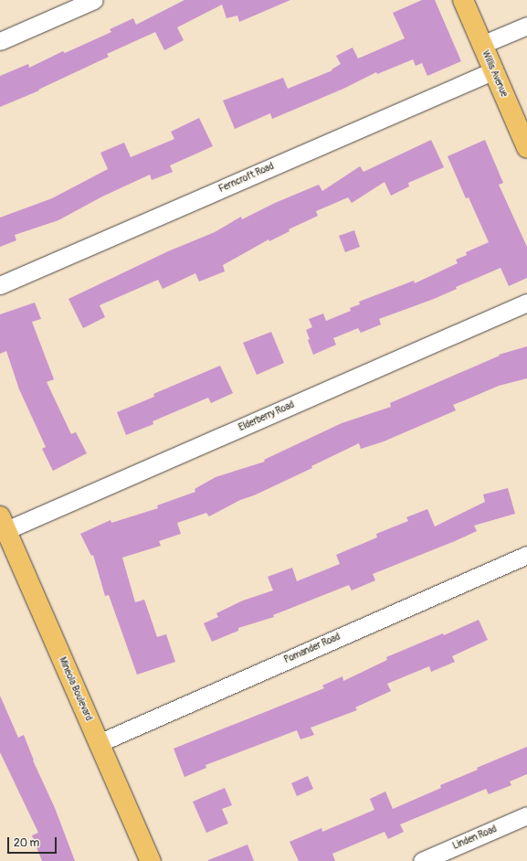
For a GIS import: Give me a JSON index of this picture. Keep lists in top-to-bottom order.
{
  "streets": {
    "main road": ["Willis Avenue", "Mineola Boulevard"],
    "street": [
      "Ferncroft Road",
      "Elderberry Road",
      "Pomander Road",
      "Linden Road"
    ]
  },
  "crossings": [
    ["Willis Avenue", "Ferncroft Road"],
    ["Elderberry Road", "Mineola Boulevard"],
    ["Pomander Road", "Mineola Boulevard"]
  ],
  "scale_bar": "20 m"
}
